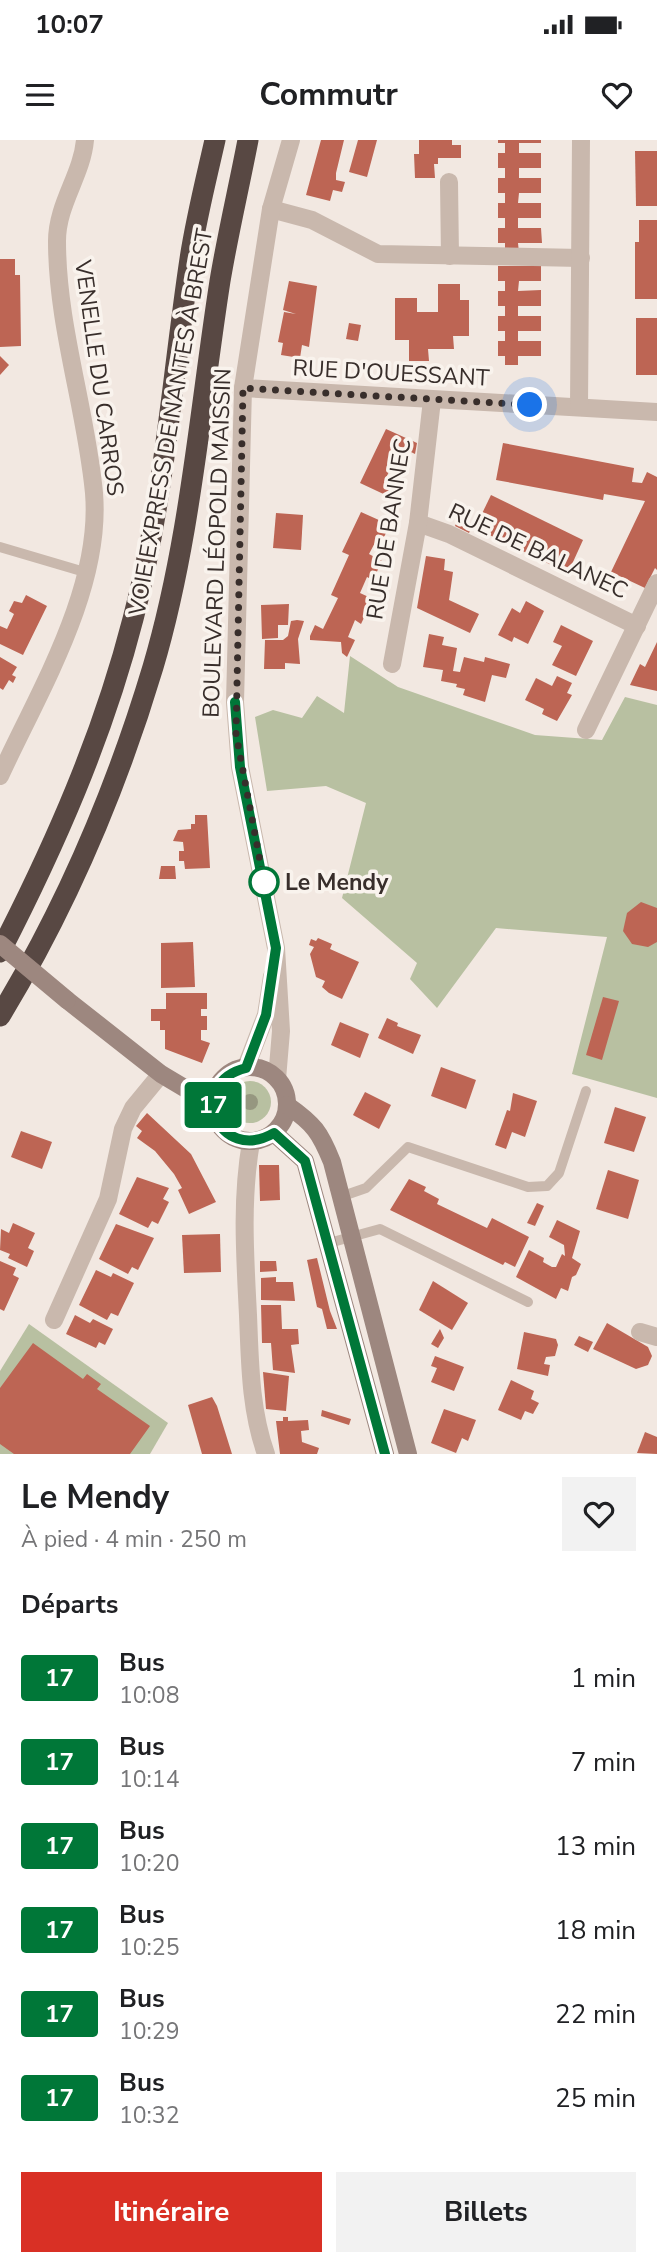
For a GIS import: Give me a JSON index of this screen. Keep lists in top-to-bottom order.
{
  "streets": {
    "highway": ["VOIE EXPRESS DE NANTES À BREST"],
    "street": [
      "RUE D'OUESSANT",
      "VENELLE DU CARROS",
      "RUE DE BANNEC",
      "BOULEVARD LÉOPOLD MAISSIN",
      "RUE DE BALANEC"
    ]
  },
  "crossings": [
    ["RUE D'OUESSANT", "RUE DE BANNEC"],
    ["RUE D'OUESSANT", "BOULEVARD LÉOPOLD MAISSIN"],
    ["RUE DE BANNEC", "RUE DE BALANEC"]
  ],
  "places": ["Le Mendy"],
  "lines": ["bus line 17"],
  "page": {
    "status": "10:07",
    "header": "Commutr",
    "on_map": "17",
    "heading": [
      ["Le Mendy", "À pied · 4 min · 250 m"],
      "Départs"
    ],
    "list": [
      {
        "mark": "17",
        "name": "Bus",
        "note": "10:08",
        "value": "1 min"
      },
      {
        "mark": "17",
        "name": "Bus",
        "note": "10:14",
        "value": "7 min"
      },
      {
        "mark": "17",
        "name": "Bus",
        "note": "10:20",
        "value": "13 min"
      },
      {
        "mark": "17",
        "name": "Bus",
        "note": "10:25",
        "value": "18 min"
      },
      {
        "mark": "17",
        "name": "Bus",
        "note": "10:29",
        "value": "22 min"
      },
      {
        "mark": "17",
        "name": "Bus",
        "note": "10:32",
        "value": "25 min"
      }
    ],
    "buttons": ["Itinéraire", "Billets"]
  }
}
